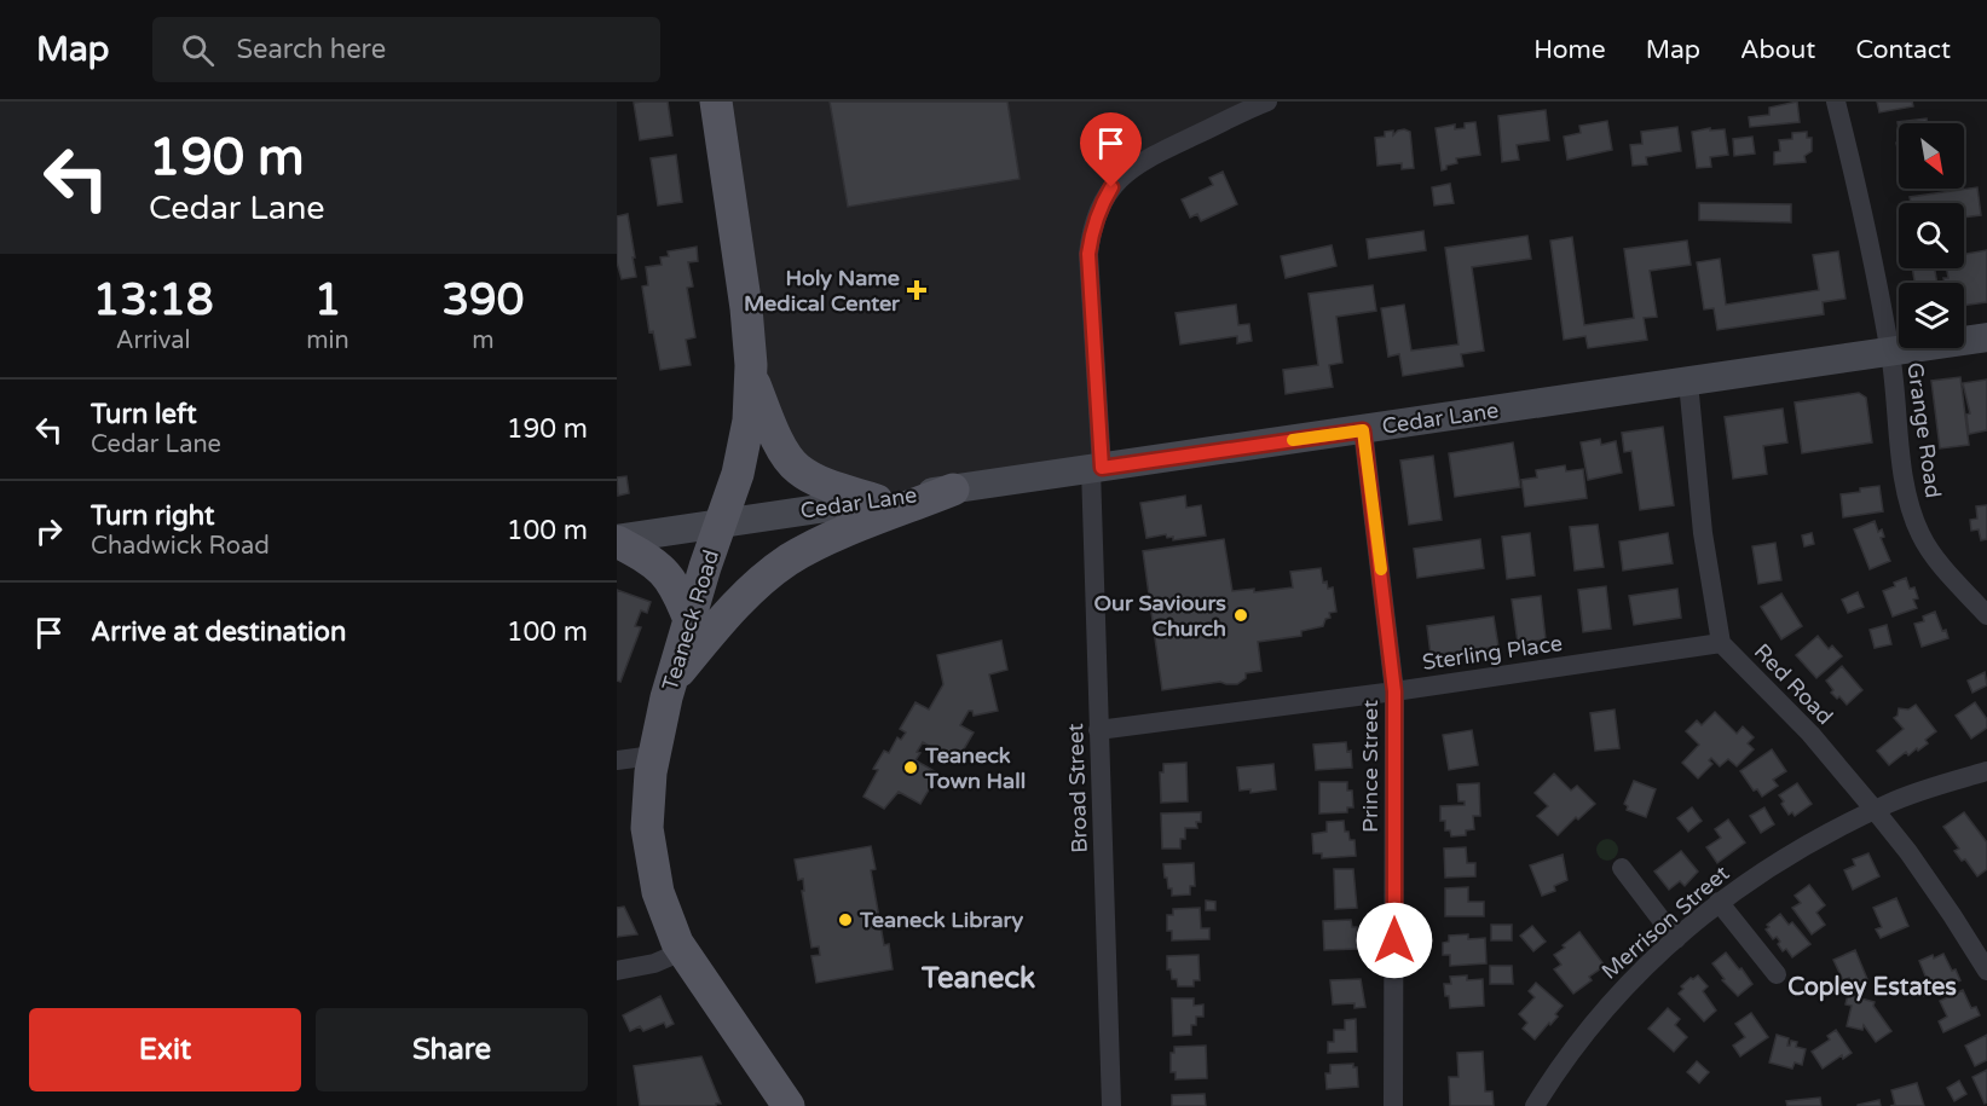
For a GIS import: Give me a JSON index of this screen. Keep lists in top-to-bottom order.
{
  "streets": {
    "main road": ["Cedar Lane", "Teaneck Road"],
    "street": [
      "Grange Road",
      "Sterling Place",
      "Red Road",
      "Prince Street",
      "Broad Street",
      "Merrison Street"
    ]
  },
  "crossings": [
    ["Cedar Lane", "Grange Road"],
    ["Cedar Lane", "Teaneck Road"],
    ["Cedar Lane", "Red Road"],
    ["Cedar Lane", "Prince Street"],
    ["Cedar Lane", "Broad Street"],
    ["Sterling Place", "Red Road"],
    ["Sterling Place", "Prince Street"],
    ["Sterling Place", "Broad Street"],
    ["Red Road", "Merrison Street"]
  ],
  "districts": ["Teaneck", "Copley Estates"],
  "places": {
    "health": ["Holy Name Medical Center"],
    "other": ["Our Saviours Church", "Teaneck Town Hall", "Teaneck Library"]
  },
  "north": "bottom right",
  "page": {
    "header": "Map",
    "search": "Search here",
    "nav": [
      "Home",
      "Map",
      "About",
      "Contact"
    ],
    "turn": ["190 m", "Cedar Lane"],
    "eta": [
      "13:18",
      "Arrival",
      "1",
      "min",
      "390",
      "m"
    ],
    "list": [
      {
        "name": "Turn left",
        "note": "Cedar Lane",
        "value": "190 m"
      },
      {
        "name": "Turn right",
        "note": "Chadwick Road",
        "value": "100 m"
      },
      {
        "name": "Arrive at destination",
        "value": "100 m"
      }
    ],
    "buttons": ["Exit", "Share"]
  }
}
